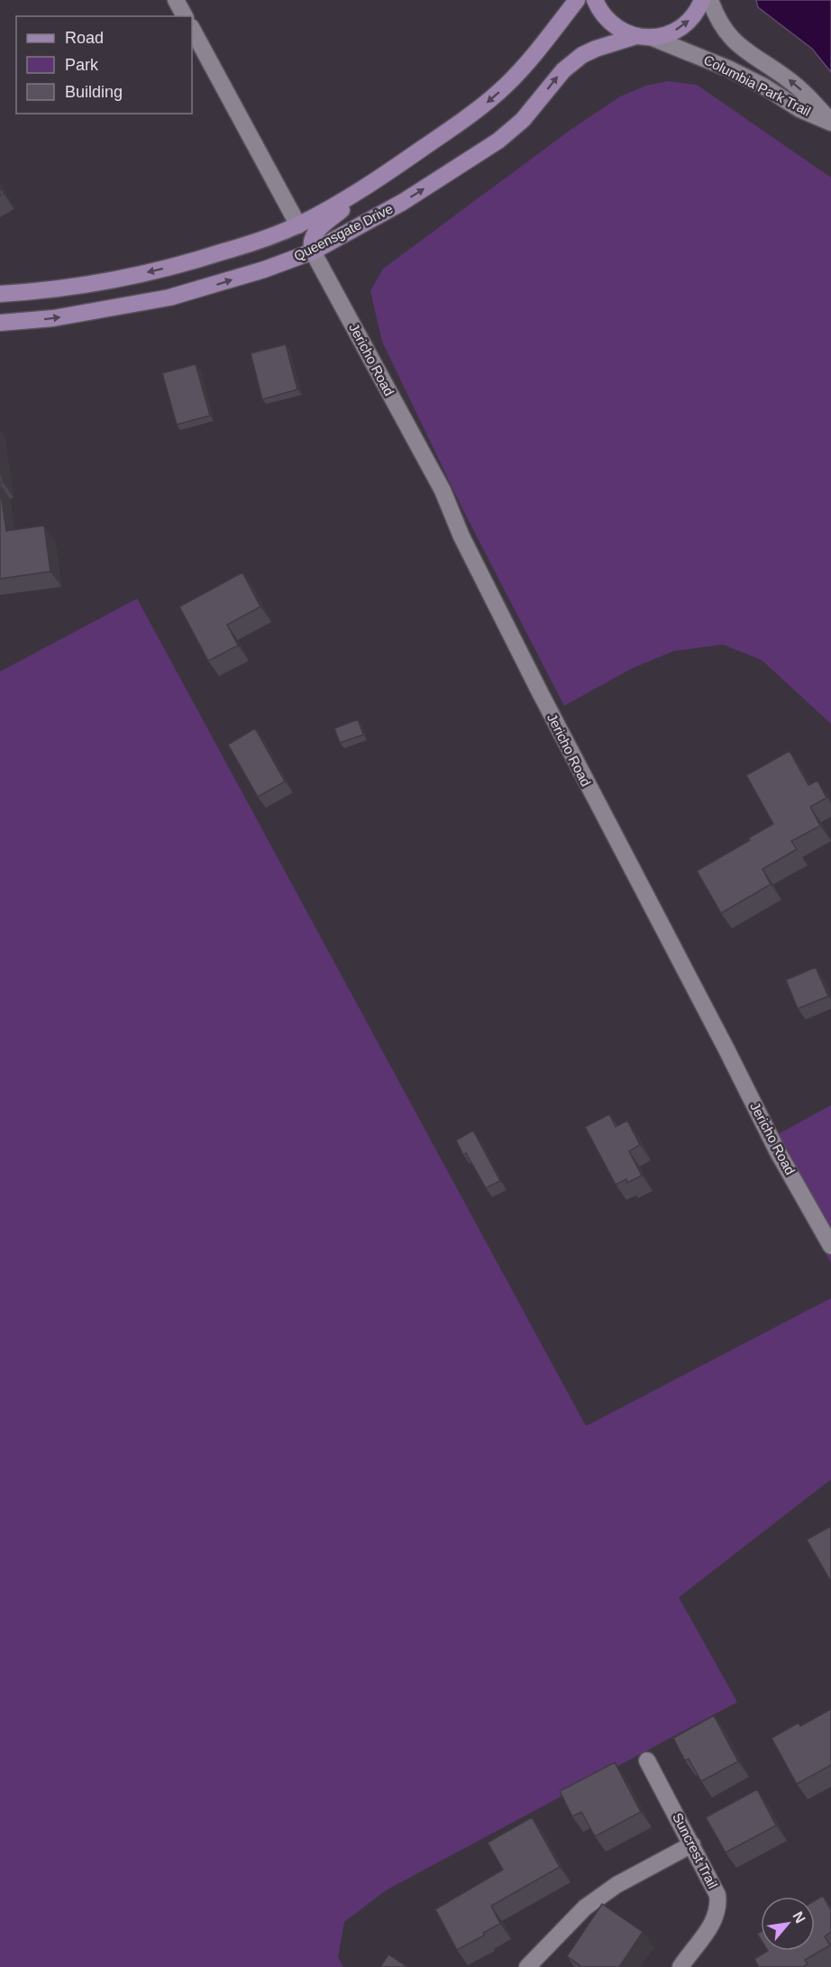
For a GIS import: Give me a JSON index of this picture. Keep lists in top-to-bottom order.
{
  "streets": {
    "main road": ["Queensgate Drive"],
    "street": ["Columbia Park Trail", "Jericho Road", "Suncrest Trail"]
  },
  "crossings": [
    ["Columbia Park Trail", "Queensgate Drive"],
    ["Queensgate Drive", "Jericho Road"]
  ],
  "legend": ["Road", "Park", "Building"],
  "north": "top right"
}
